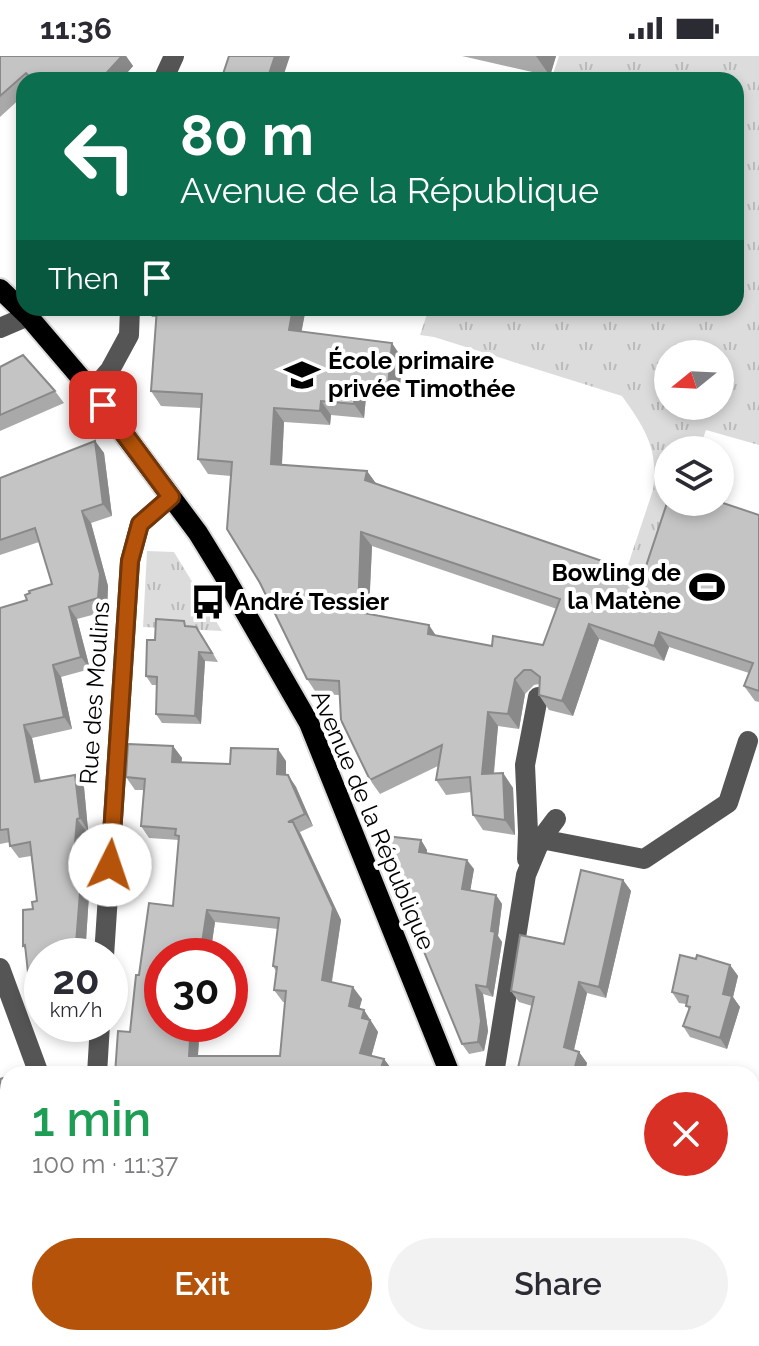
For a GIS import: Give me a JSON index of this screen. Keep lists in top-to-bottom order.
{
  "streets": {
    "main road": ["Avenue de la République"],
    "street": ["Rue des Moulins"]
  },
  "crossings": [
    ["Rue des Moulins", "Avenue de la République"]
  ],
  "places": {
    "school or university": ["École primaire privée Timothée"],
    "sports": ["Bowling de la Matène"],
    "bus stop": ["André Tessier"]
  },
  "north": "left",
  "page": {
    "status": "11:36",
    "turn": ["80 m", "Avenue de la République"],
    "then": "Then",
    "speed": "20 km/h",
    "limit": "30",
    "heading": ["1 min", "100 m · 11:37"],
    "buttons": ["Exit", "Share"]
  }
}
